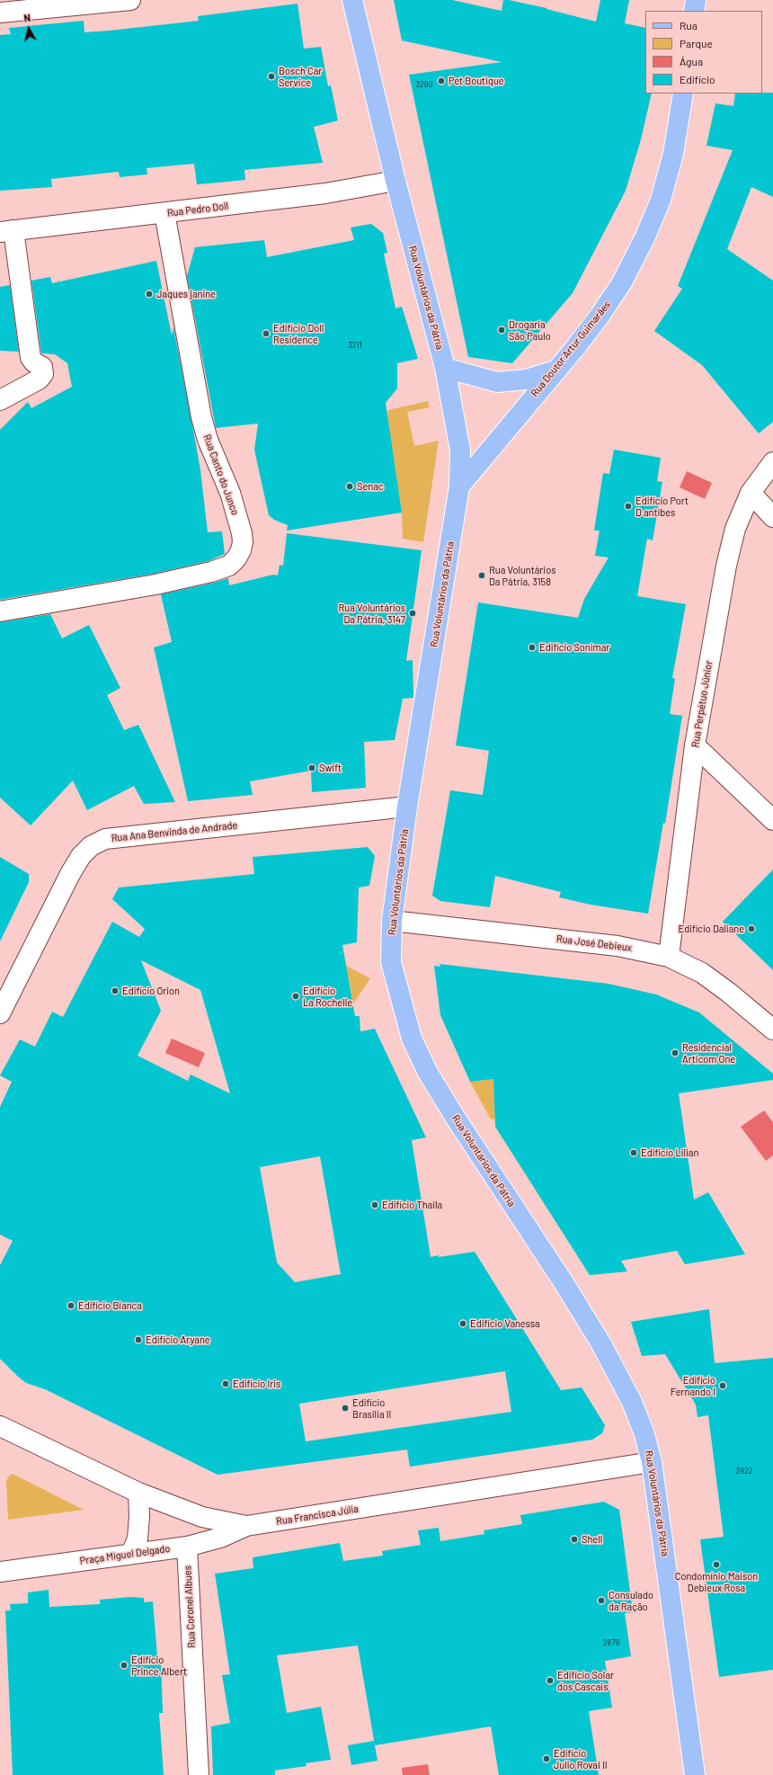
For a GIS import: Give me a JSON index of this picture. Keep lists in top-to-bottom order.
{
  "streets": {
    "main road": ["Rua Voluntários da Pátria", "Rua Doutor Artur Guimarães"],
    "street": [
      "Rua Pedro Doll",
      "Rua Canto do Junco",
      "Rua Perpétuo Júnior",
      "Rua Ana Benvinda de Andrade",
      "Rua José Debieux",
      "Rua Francisca Júlia",
      "Praça Miguel Delgado",
      "Rua Coronel Albues"
    ]
  },
  "crossings": [
    ["Rua Pedro Doll", "Rua Voluntários da Pátria"],
    ["Rua Pedro Doll", "Rua Canto do Junco"],
    ["Rua Voluntários da Pátria", "Rua Doutor Artur Guimarães"],
    ["Rua Voluntários da Pátria", "Rua Ana Benvinda de Andrade"],
    ["Rua Voluntários da Pátria", "Rua José Debieux"],
    ["Rua Voluntários da Pátria", "Rua Francisca Júlia"],
    ["Rua Perpétuo Júnior", "Rua José Debieux"],
    ["Rua Francisca Júlia", "Praça Miguel Delgado"],
    ["Praça Miguel Delgado", "Rua Coronel Albues"]
  ],
  "places": [
    "Bosch Car Service",
    "Pet Boutique",
    "Jaques janine",
    "Drogaria São Paulo",
    "Edifício Doll Residence",
    "Senac",
    "Edifício Port D antibes",
    "Rua Voluntários Da Pátria, 3158",
    "Rua Voluntários Da Pátria, 3147",
    "Edifício Sonimar",
    "Swift",
    "Edifício Daliane",
    "Edifício Orion",
    "Edifício La Rochelle",
    "Residencial Articom One",
    "Edifício Lilian",
    "Edifício Thaila",
    "Edifício Bianca",
    "Edifício Vanessa",
    "Edifício Aryane",
    "Edifício Iris",
    "Edifício Fernando I",
    "Edifício Brasilia II",
    "Shell",
    "Condomínio Maison Debieux Rosa",
    "Consulado da Ração",
    "Edifício Prince Albert",
    "Edifício Solar dos Cascais",
    "Edifício Julio Rovai II"
  ],
  "house_numbers": [
    "3280",
    "3211",
    "2922",
    "2879"
  ],
  "legend": [
    "Rua",
    "Parque",
    "Água",
    "Edifício"
  ],
  "north": "top"
}
